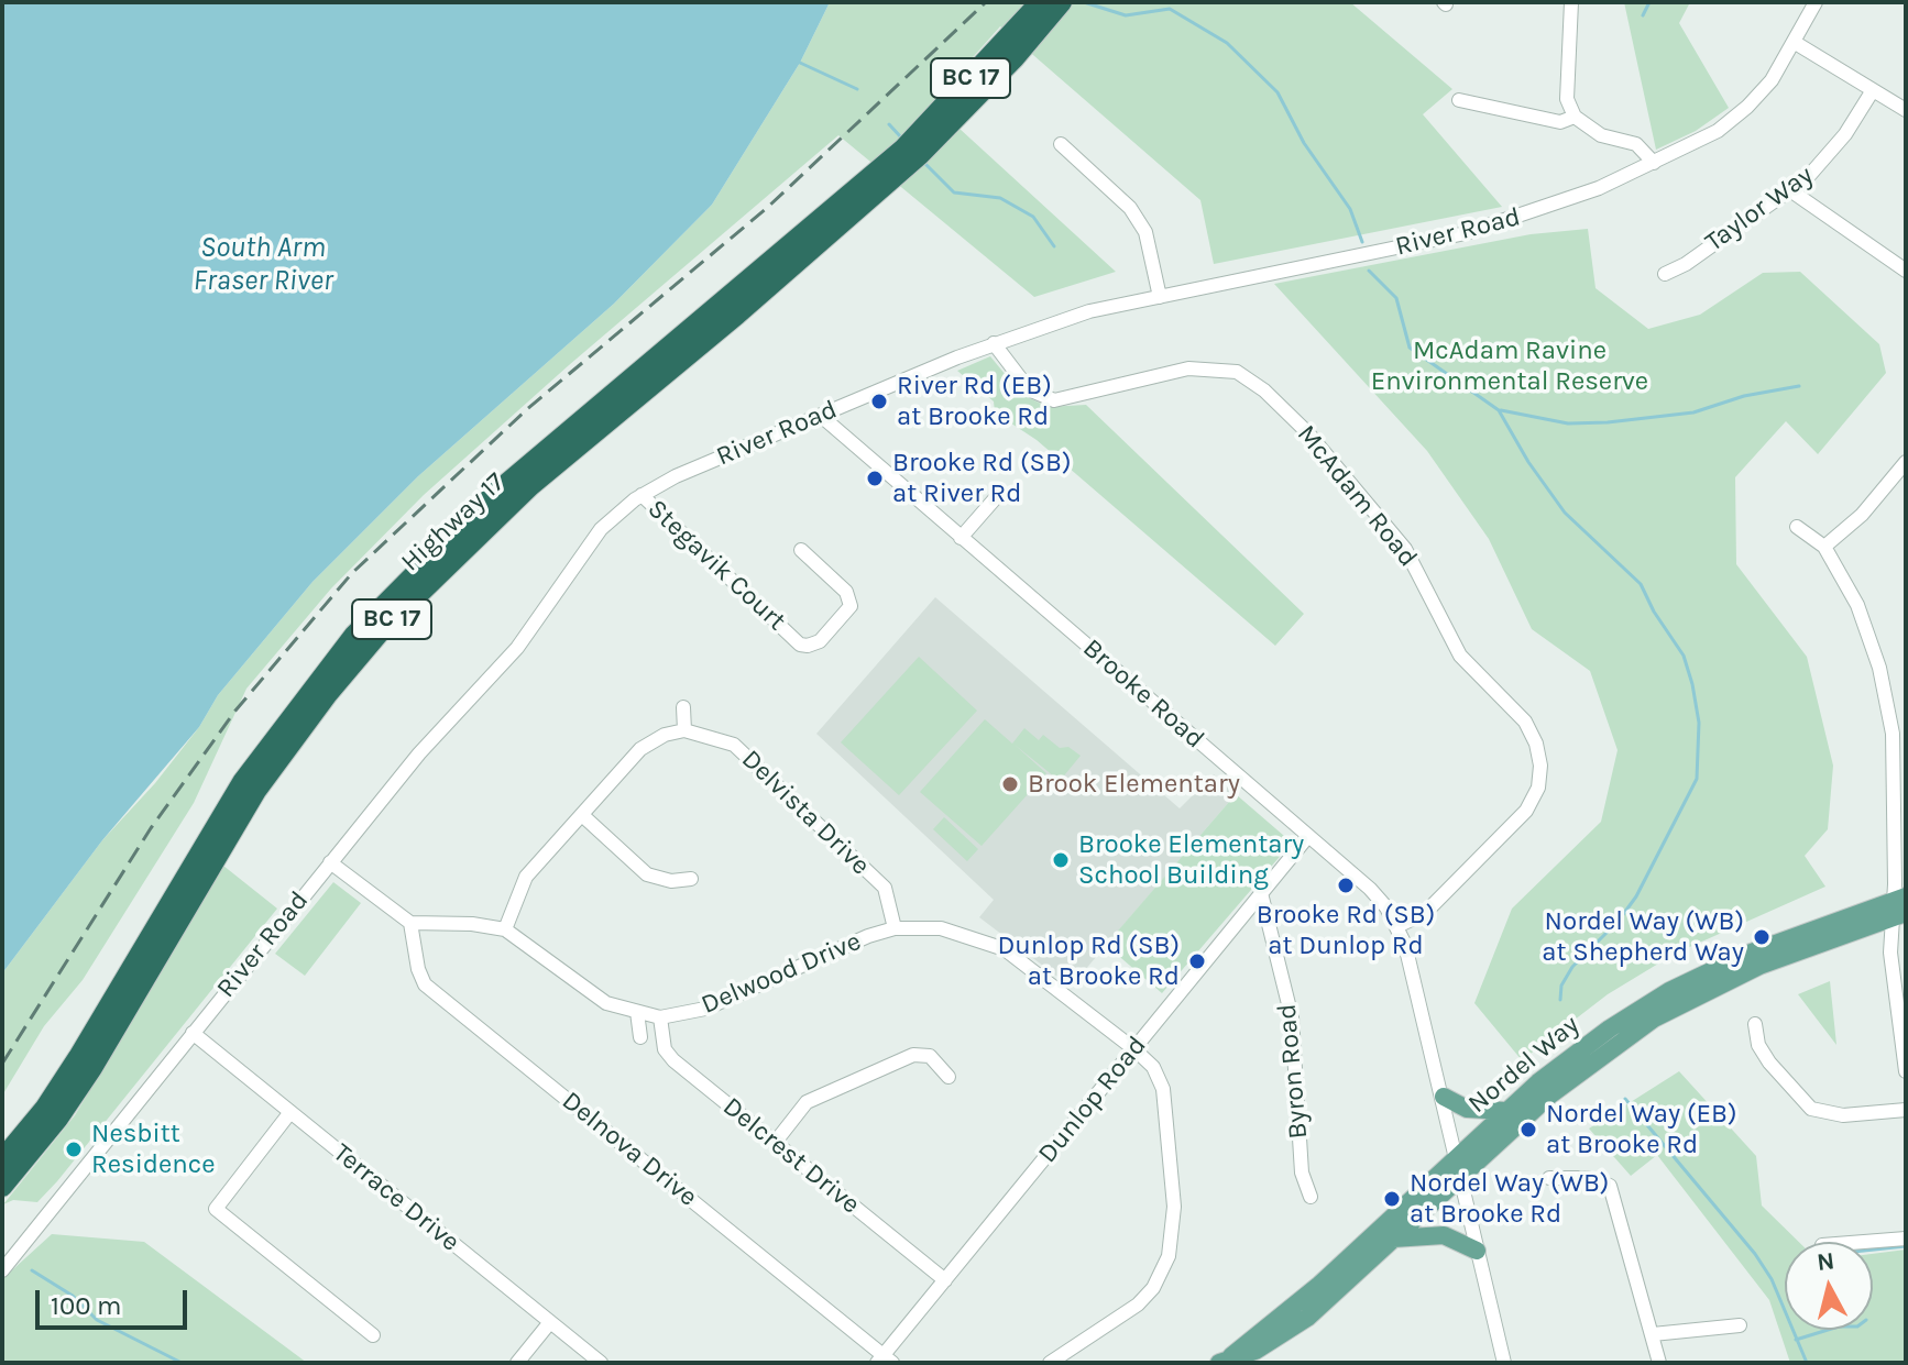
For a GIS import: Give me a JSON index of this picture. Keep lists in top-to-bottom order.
{
  "streets": {
    "highway": ["BC 17", "Highway 17"],
    "main road": ["Nordel Way"],
    "street": [
      "Taylor Way",
      "River Road",
      "McAdam Road",
      "Stegavik Court",
      "Brooke Road",
      "Delvista Drive",
      "Delwood Drive",
      "Byron Road",
      "Dunlop Road",
      "Delnova Drive",
      "Delcrest Drive",
      "Terrace Drive"
    ]
  },
  "crossings": [
    ["River Road", "McAdam Road"],
    ["River Road", "Stegavik Court"],
    ["River Road", "Brooke Road"],
    ["River Road", "Terrace Drive"],
    ["McAdam Road", "Brooke Road"],
    ["Brooke Road", "Nordel Way"],
    ["Brooke Road", "Dunlop Road"],
    ["Delvista Drive", "Delwood Drive"],
    ["Delwood Drive", "Dunlop Road"],
    ["Delwood Drive", "Delnova Drive"],
    ["Delwood Drive", "Delcrest Drive"],
    ["Byron Road", "Dunlop Road"],
    ["Dunlop Road", "Delnova Drive"],
    ["Dunlop Road", "Delcrest Drive"]
  ],
  "water": ["South Arm Fraser River"],
  "parks": ["McAdam Ravine Environmental Reserve"],
  "places": [
    "River Rd (EB) at Brooke Rd",
    "Brooke Rd (SB) at River Rd",
    "Brook Elementary",
    "Brooke Elementary School Building",
    "Brooke Rd (SB) at Dunlop Rd",
    "Nordel Way (WB) at Shepherd Way",
    "Dunlop Rd (SB) at Brooke Rd",
    "Nordel Way (EB) at Brooke Rd",
    "Nesbitt Residence",
    "Nordel Way (WB) at Brooke Rd"
  ],
  "scale_bar": "100 m",
  "north": "top"
}
